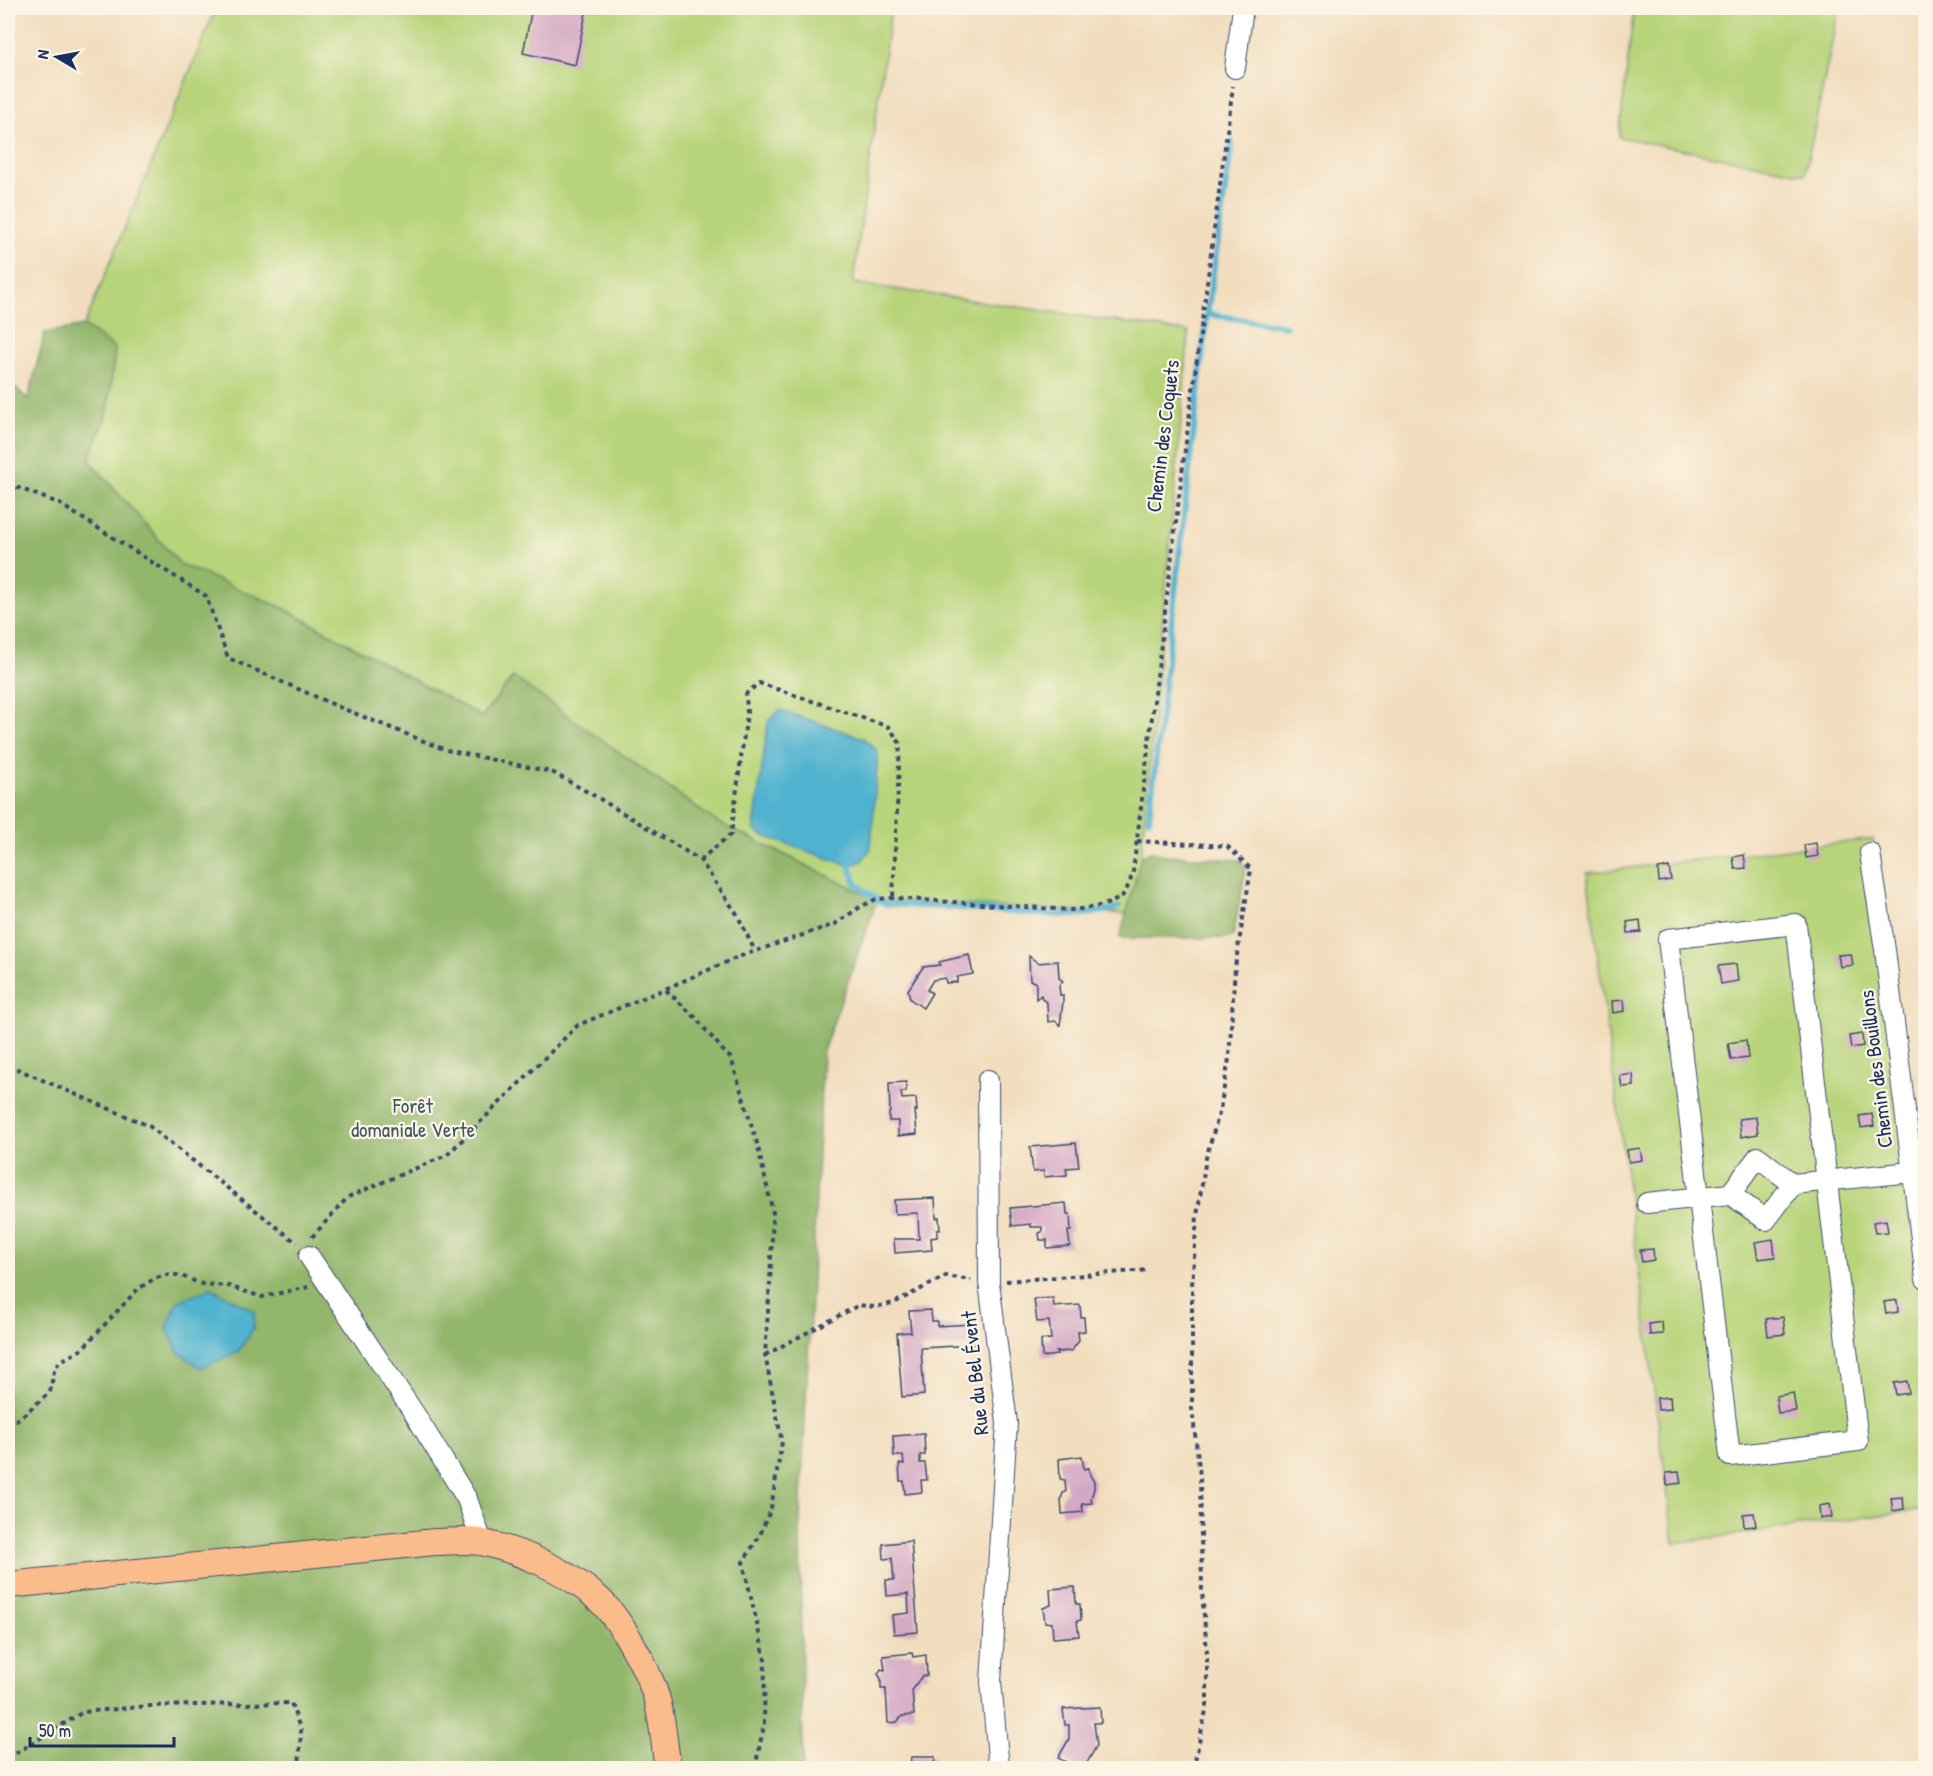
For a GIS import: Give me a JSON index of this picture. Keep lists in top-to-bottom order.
{
  "streets": {
    "street": ["Chemin des Bouillons", "Rue du Bel Évent"],
    "path": ["Chemin des Coquets"]
  },
  "parks": ["Forêt domaniale Verte"],
  "scale_bar": "50 m",
  "north": "left"
}
